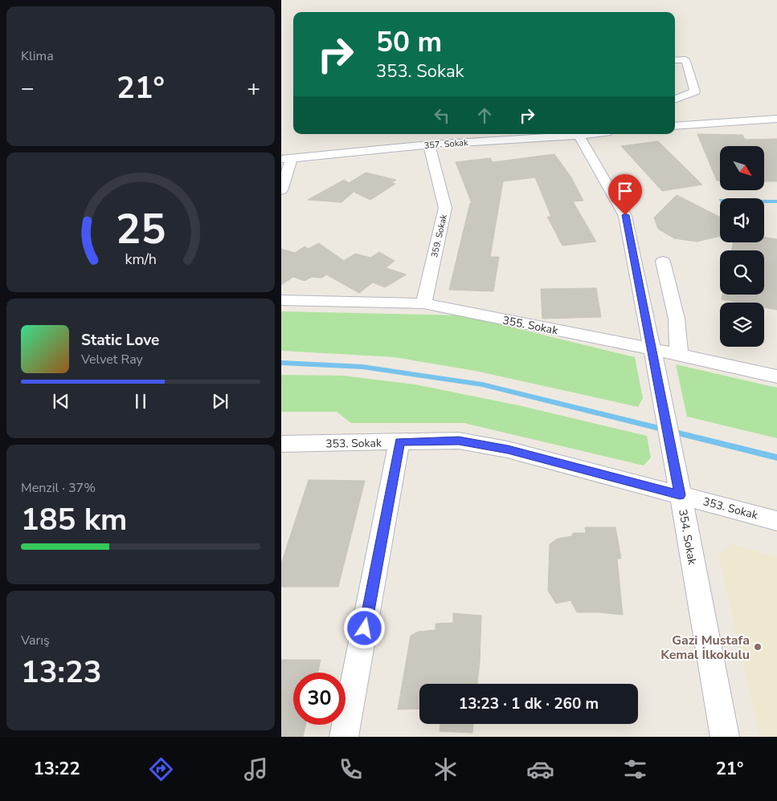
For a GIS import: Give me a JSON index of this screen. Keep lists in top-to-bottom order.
{
  "streets": {
    "street": [
      "357. Sokak",
      "359. Sokak",
      "355. Sokak",
      "353. Sokak",
      "354. Sokak"
    ]
  },
  "crossings": [
    ["357. Sokak", "359. Sokak"],
    ["357. Sokak", "354. Sokak"],
    ["359. Sokak", "355. Sokak"],
    ["355. Sokak", "354. Sokak"],
    ["353. Sokak", "354. Sokak"]
  ],
  "places": ["Gazi Mustafa Kemal İlkokulu"],
  "north": "bottom right",
  "page": {
    "tile": [
      "Klima",
      ["Menzil · 37%", "185 km"],
      ["Varış", "13:23"]
    ],
    "turn": ["50 m", "353. Sokak"],
    "heat": ["−", "21°", "+"],
    "song": ["Static Love", "Velvet Ray"],
    "limit": "30",
    "trip": "13:23 · 1 dk · 260 m",
    "tabs": ["13:22", "21°"],
    "gauge": ["25", "km/h"]
  }
}
